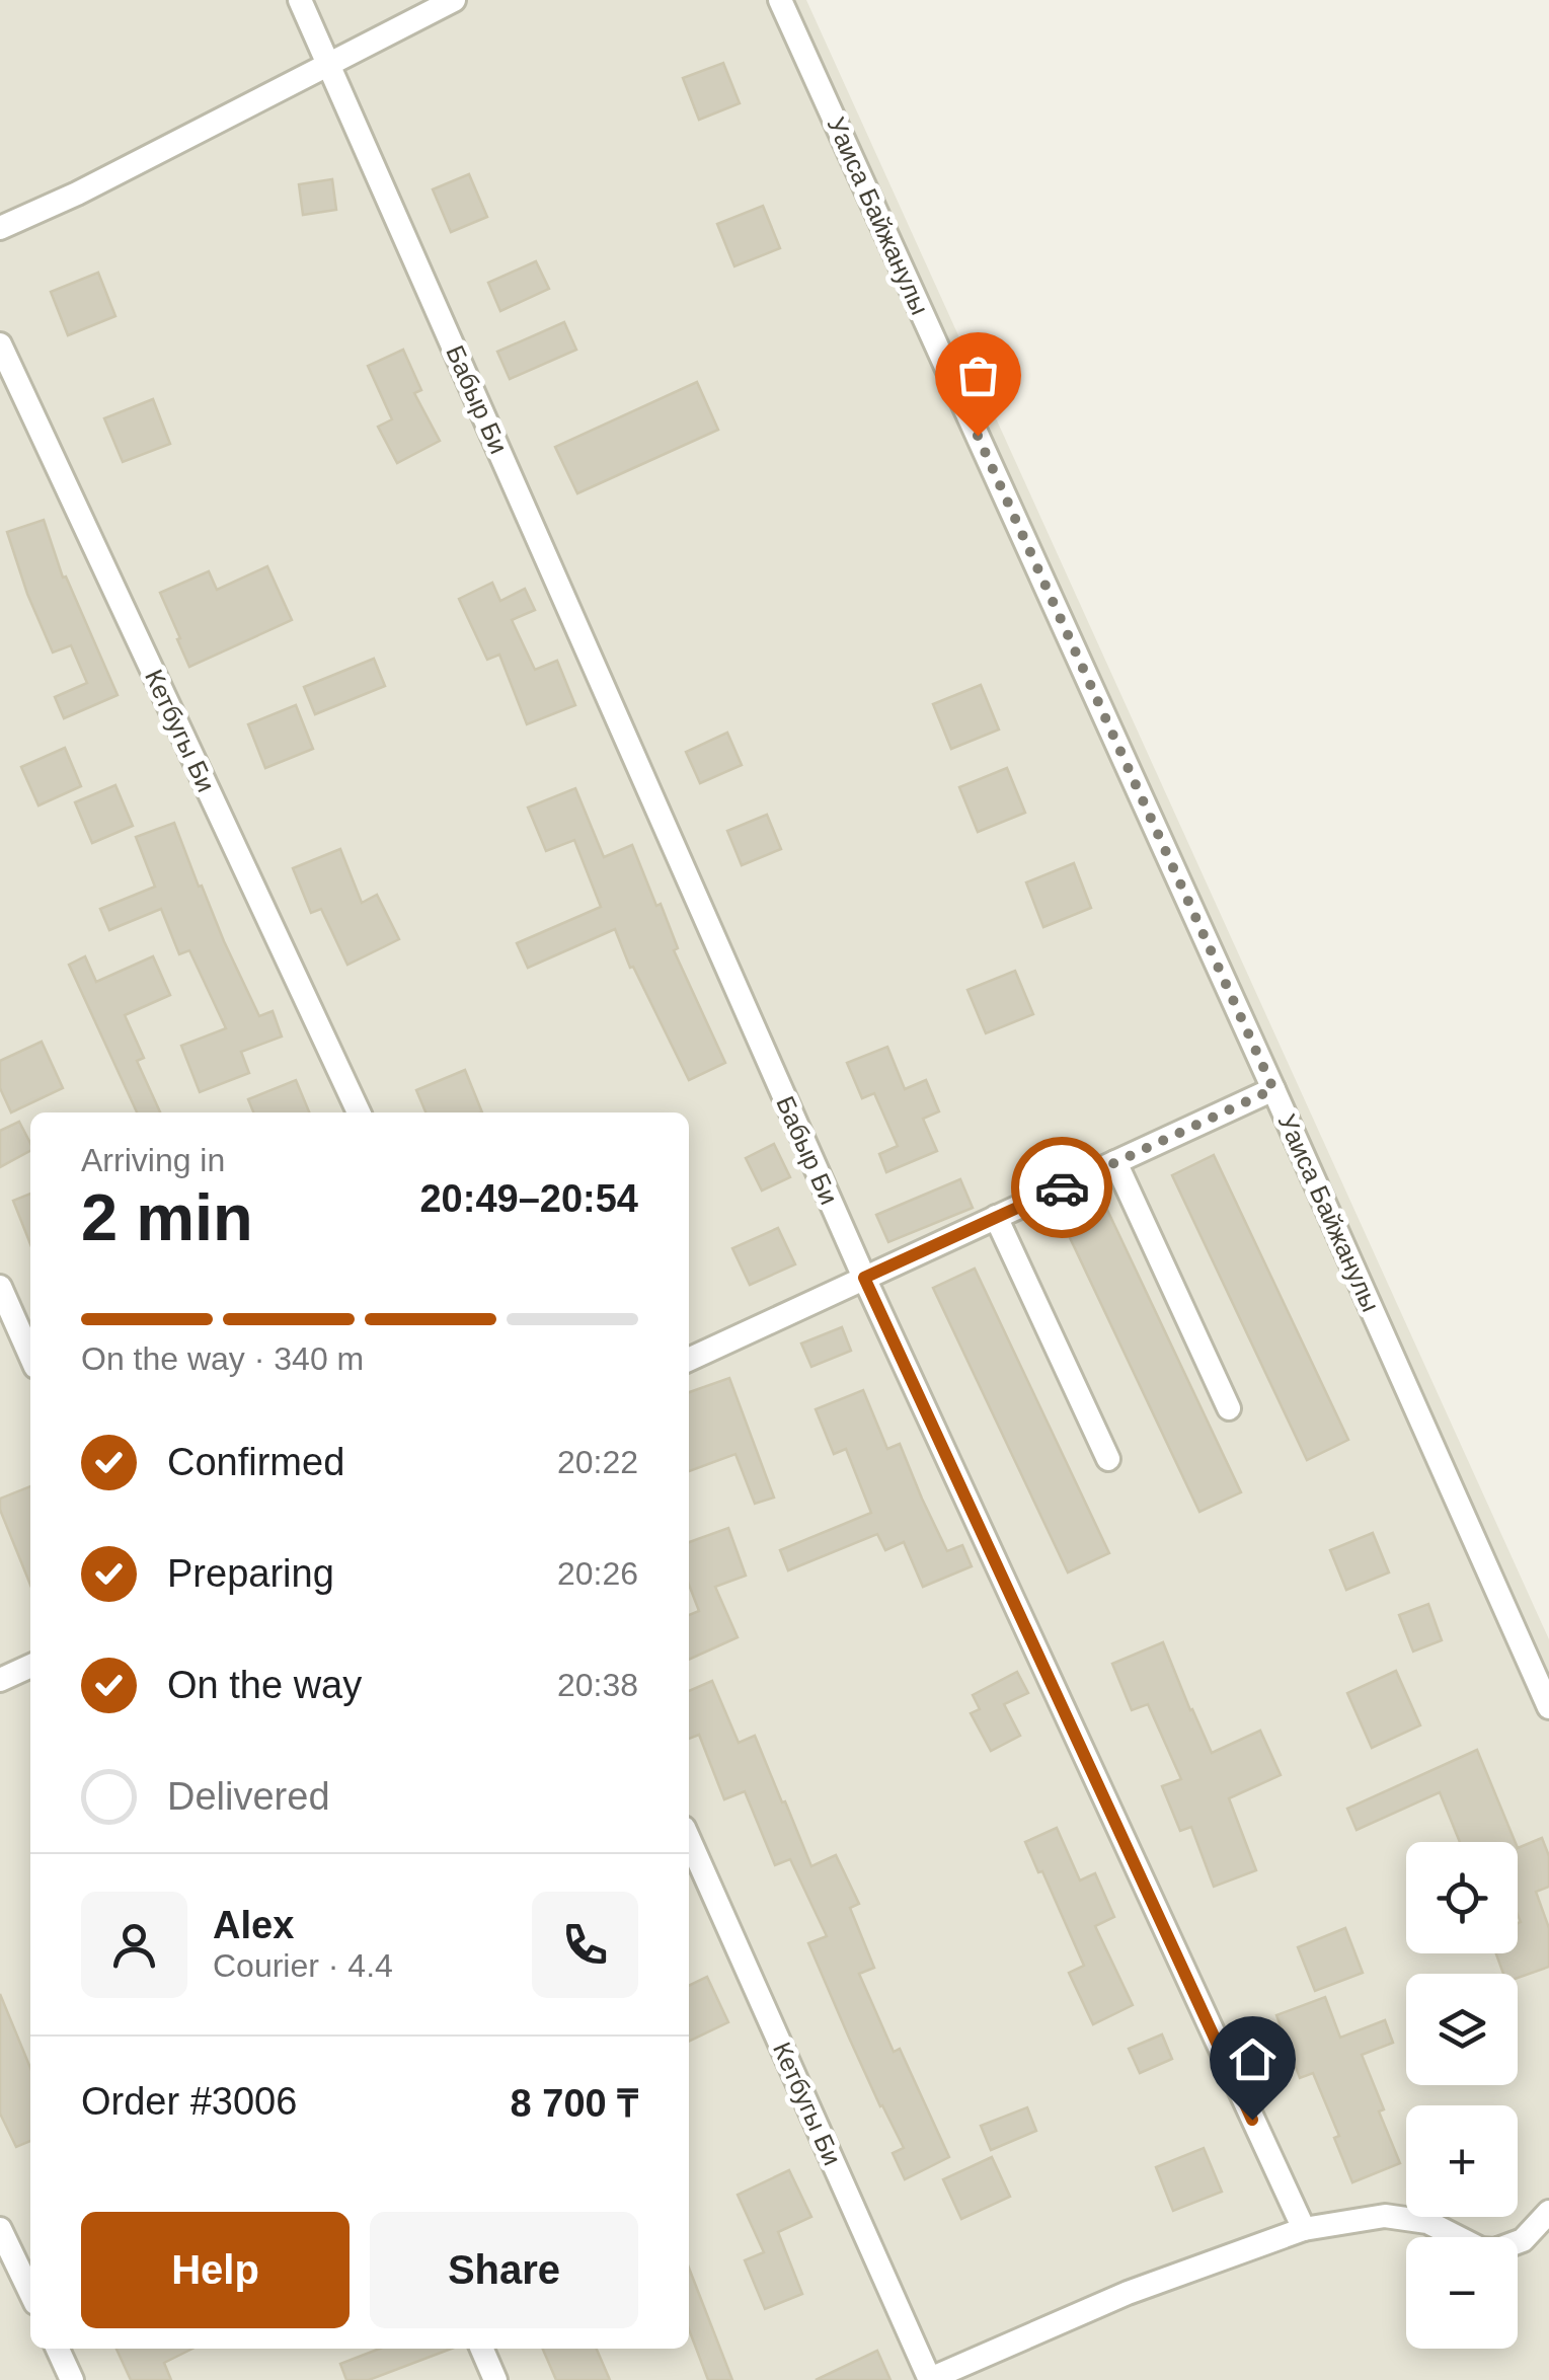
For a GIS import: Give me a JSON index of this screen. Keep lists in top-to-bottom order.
{
  "streets": {
    "street": ["Уаиса Байжанулы", "Бабыр Би", "Кетбугы Би"]
  },
  "page": {
    "heading": ["2 min", "Arriving in", "20:49–20:54"],
    "panel": [
      "Alex",
      "Courier · 4.4",
      "Order #3006",
      "8 700 ₸"
    ],
    "bar": "On the way · 340 m",
    "list": [
      ["Confirmed", "20:22"],
      ["Preparing", "20:26"],
      ["On the way", "20:38"],
      "Delivered"
    ],
    "map_buttons": ["+", "−"],
    "buttons": ["Help", "Share"]
  }
}
